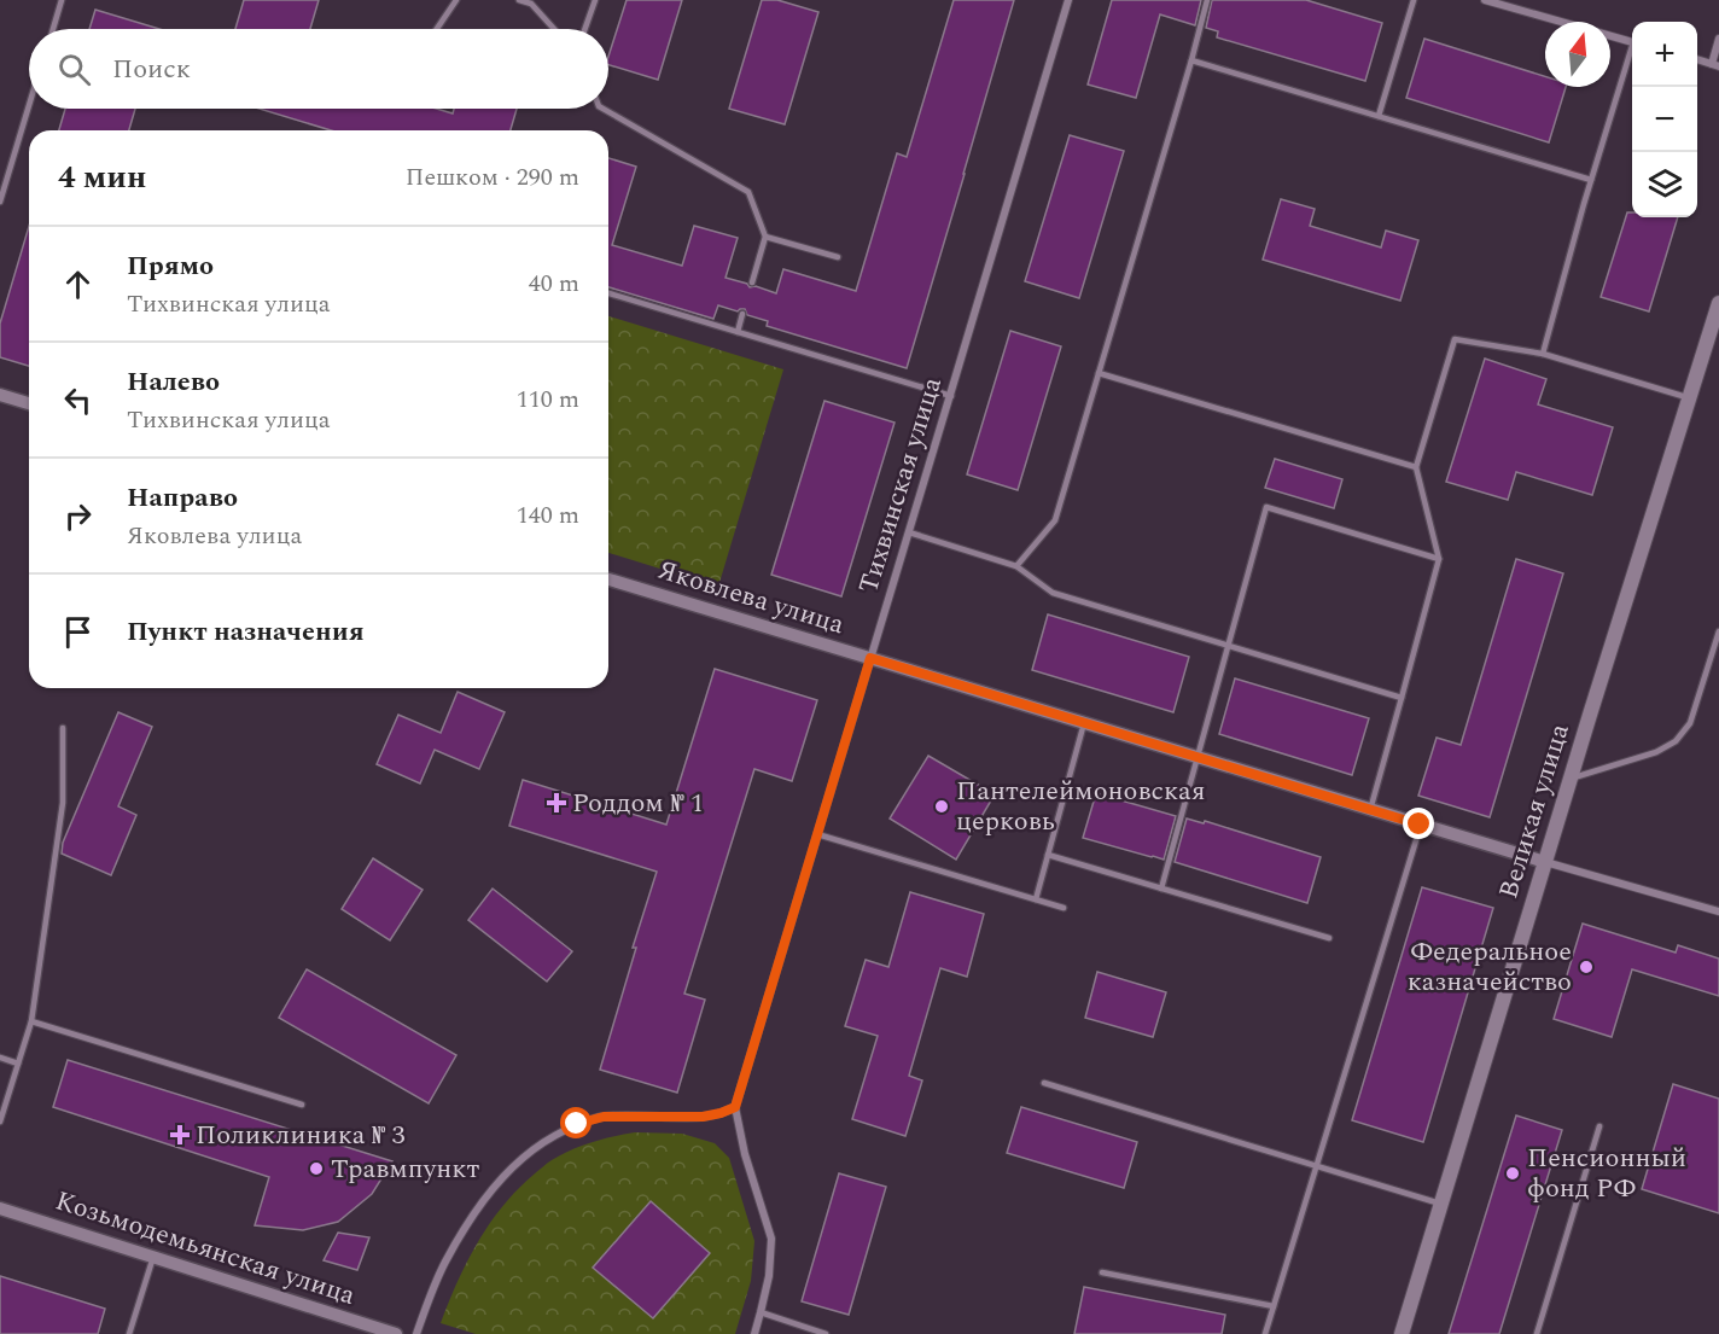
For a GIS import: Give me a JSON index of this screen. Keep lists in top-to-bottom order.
{
  "streets": {
    "main road": ["Великая улица"],
    "street": ["Тихвинская улица", "Яковлева улица", "Козьмодемьянская улица"]
  },
  "crossings": [
    ["Тихвинская улица", "Яковлева улица"],
    ["Яковлева улица", "Великая улица"]
  ],
  "places": {
    "health": ["Роддом № 1", "Поликлиника № 3"],
    "other": [
      "Пантелеймоновская церковь",
      "Федеральное казначейство",
      "Травмпункт",
      "Пенсионный фонд РФ"
    ]
  },
  "north": "top",
  "page": {
    "map_buttons": ["+", "−"],
    "search": "Поиск",
    "heading": ["4 мин", "Пешком · 290 m"],
    "list": [
      ["Прямо", "Тихвинская улица", "40 m"],
      ["Налево", "Тихвинская улица", "110 m"],
      ["Направо", "Яковлева улица", "140 m"],
      "Пункт назначения"
    ]
  }
}
